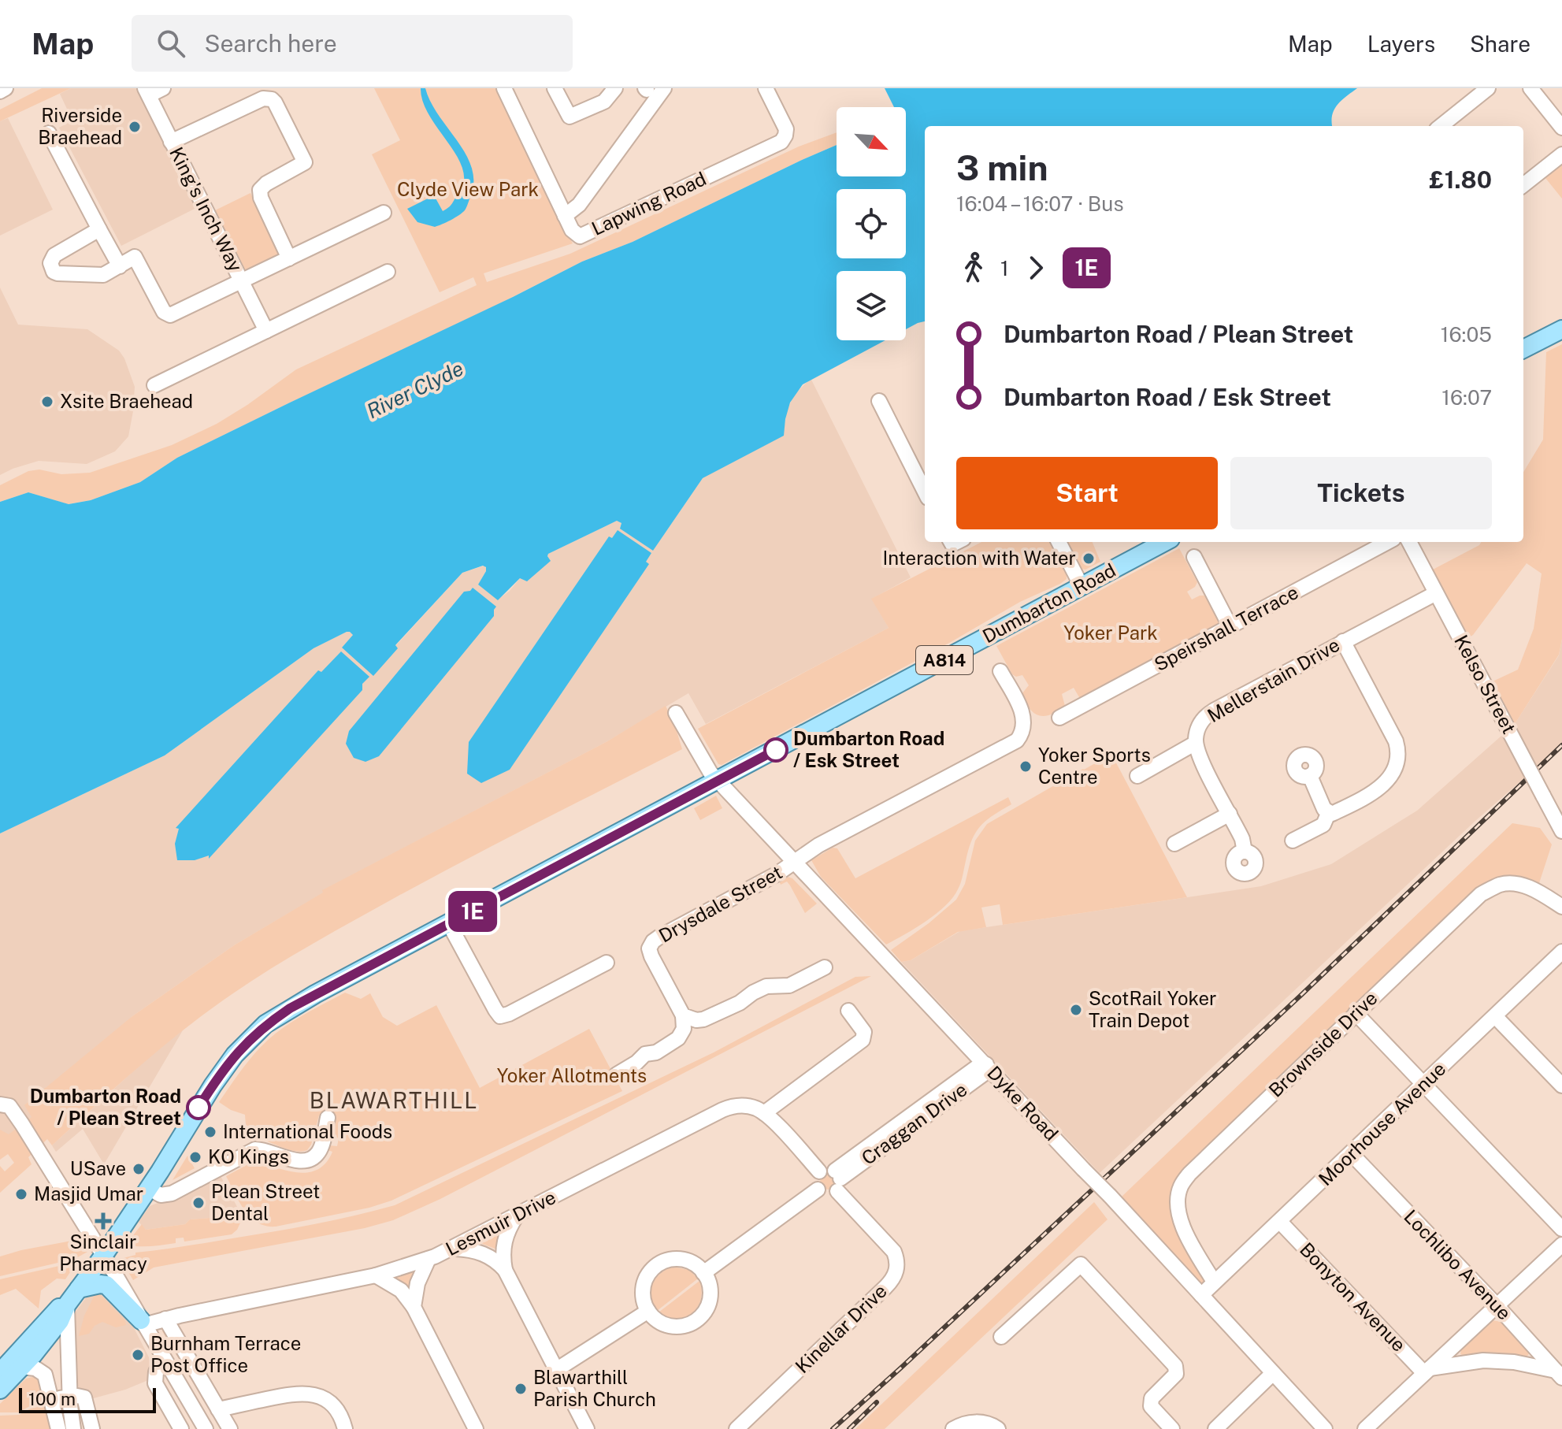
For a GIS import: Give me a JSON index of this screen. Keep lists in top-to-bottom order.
{
  "streets": {
    "main road": ["Dumbarton Road", "A814"],
    "street": [
      "Lapwing Road",
      "King's Inch Way",
      "Speirshall Terrace",
      "Mellerstain Drive",
      "Kelso Street",
      "Drysdale Street",
      "Brownside Drive",
      "Dyke Road",
      "Craggan Drive",
      "Moorhouse Avenue",
      "Lesmuir Drive",
      "Lochlibo Avenue",
      "Bonyton Avenue",
      "Kinellar Drive"
    ]
  },
  "crossings": [
    ["Dumbarton Road", "Dyke Road"],
    ["Mellerstain Drive", "Kelso Street"],
    ["Drysdale Street", "Dyke Road"],
    ["Brownside Drive", "Moorhouse Avenue"],
    ["Dyke Road", "Craggan Drive"],
    ["Dyke Road", "Moorhouse Avenue"],
    ["Craggan Drive", "Kinellar Drive"],
    ["Moorhouse Avenue", "Lochlibo Avenue"],
    ["Moorhouse Avenue", "Bonyton Avenue"]
  ],
  "districts": ["BLAWARTHILL"],
  "water": ["River Clyde"],
  "parks": ["Clyde View Park", "Yoker Park", "Yoker Allotments"],
  "places": {
    "other": [
      "Riverside Braehead",
      "Xsite Braehead",
      "Interaction with Water",
      "Dumbarton Road / Esk Street",
      "Yoker Sports Centre",
      "ScotRail Yoker Train Depot",
      "Dumbarton Road / Plean Street",
      "International Foods",
      "KO Kings",
      "USave",
      "Masjid Umar",
      "Plean Street Dental",
      "Burnham Terrace Post Office",
      "Blawarthill Parish Church"
    ],
    "health": ["Sinclair Pharmacy"]
  },
  "lines": ["bus line 1E"],
  "scale_bar": "100 m",
  "north": "bottom right",
  "page": {
    "header": "Map",
    "search": "Search here",
    "nav": ["Map", "Layers", "Share"],
    "on_map": "1E",
    "heading": ["3 min", "16:04 – 16:07 · Bus", "£1.80"],
    "legs": ["1", "1E"],
    "list": [
      {
        "name": "Dumbarton Road / Plean Street",
        "value": "16:05"
      },
      {
        "name": "Dumbarton Road / Esk Street",
        "value": "16:07"
      }
    ],
    "buttons": ["Start", "Tickets"],
    "scale": "100 m"
  }
}
